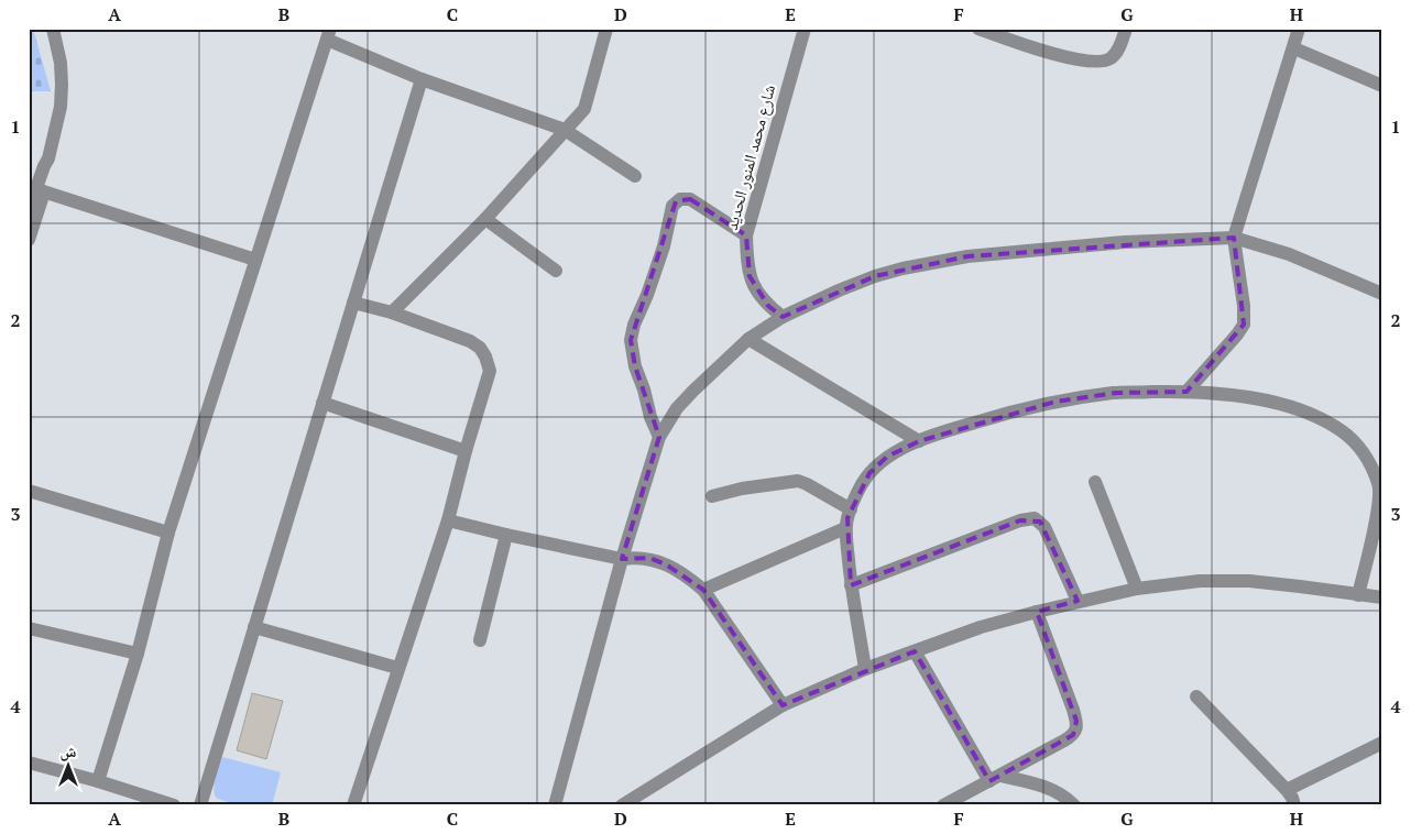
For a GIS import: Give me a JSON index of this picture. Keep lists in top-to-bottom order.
{
  "streets": {
    "street": ["شارع محمد المنور الحديد"]
  },
  "north": "top",
  "grid": {
    "columns": [
      "A",
      "B",
      "C",
      "D",
      "E",
      "F",
      "G",
      "H"
    ],
    "rows": [
      "1",
      "2",
      "3",
      "4"
    ]
  }
}
